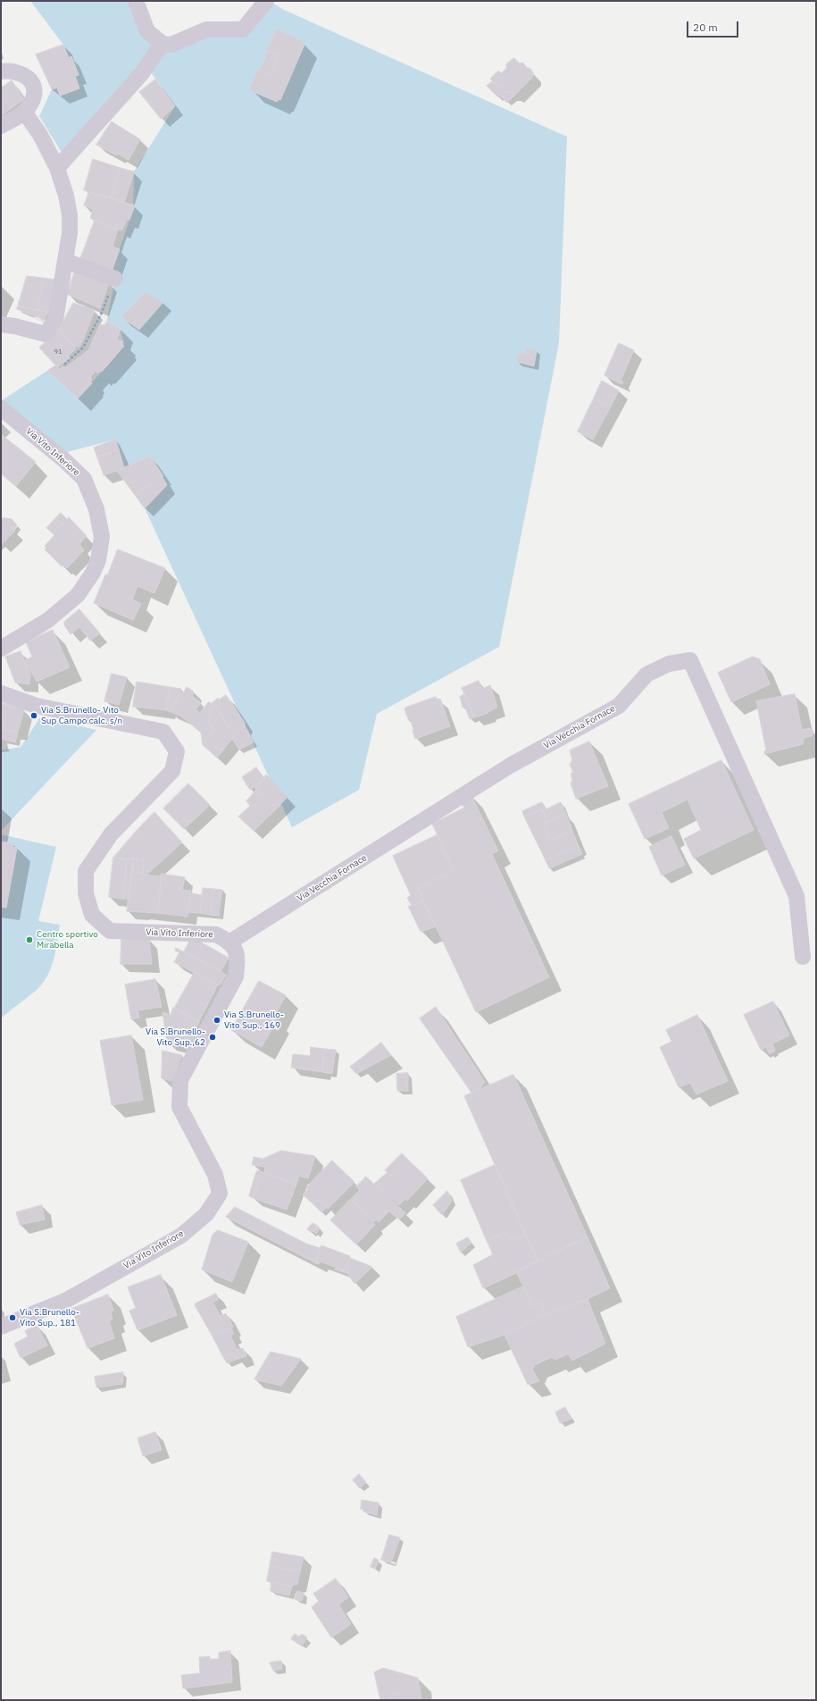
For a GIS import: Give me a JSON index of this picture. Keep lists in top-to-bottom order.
{
  "streets": {
    "street": ["Via Vito Inferiore", "Via Vecchia Fornace"]
  },
  "crossings": [
    ["Via Vito Inferiore", "Via Vecchia Fornace"]
  ],
  "places": [
    "Via S.Brunello- Vito Sup Campo calc. s/n",
    "Centro sportivo Mirabella",
    "Via S.Brunello- Vito Sup., 169",
    "Via S.Brunello- Vito Sup.,62",
    "Via S.Brunello- Vito Sup., 181"
  ],
  "house_numbers": ["91"],
  "scale_bar": "20 m"
}
